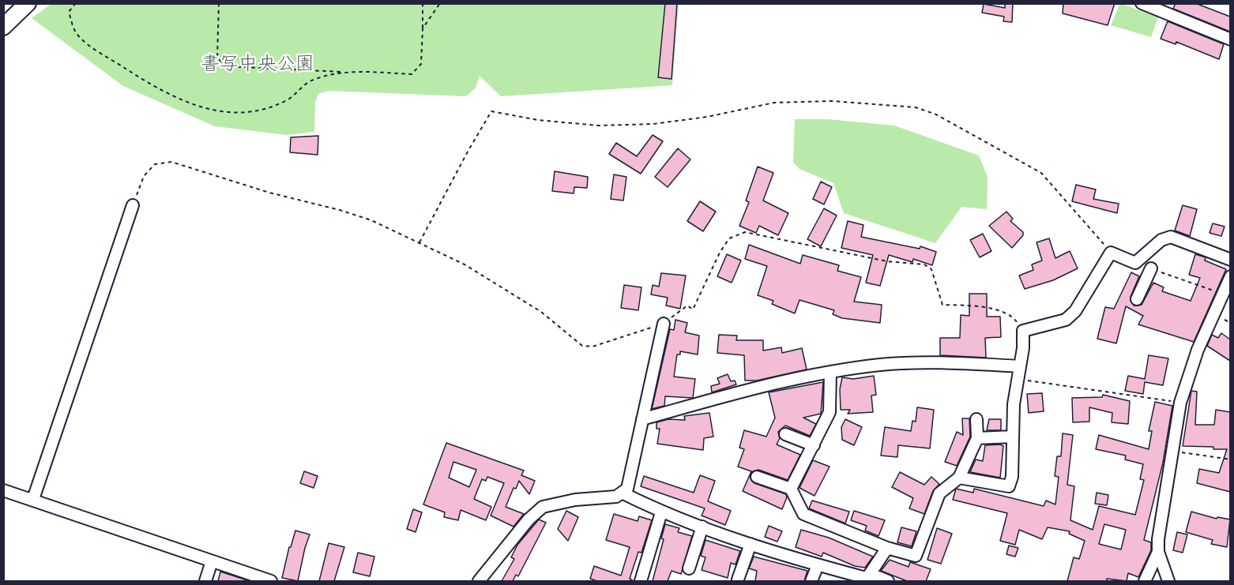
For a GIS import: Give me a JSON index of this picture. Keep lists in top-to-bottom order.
{
  "parks": ["書写中央公園"]
}
